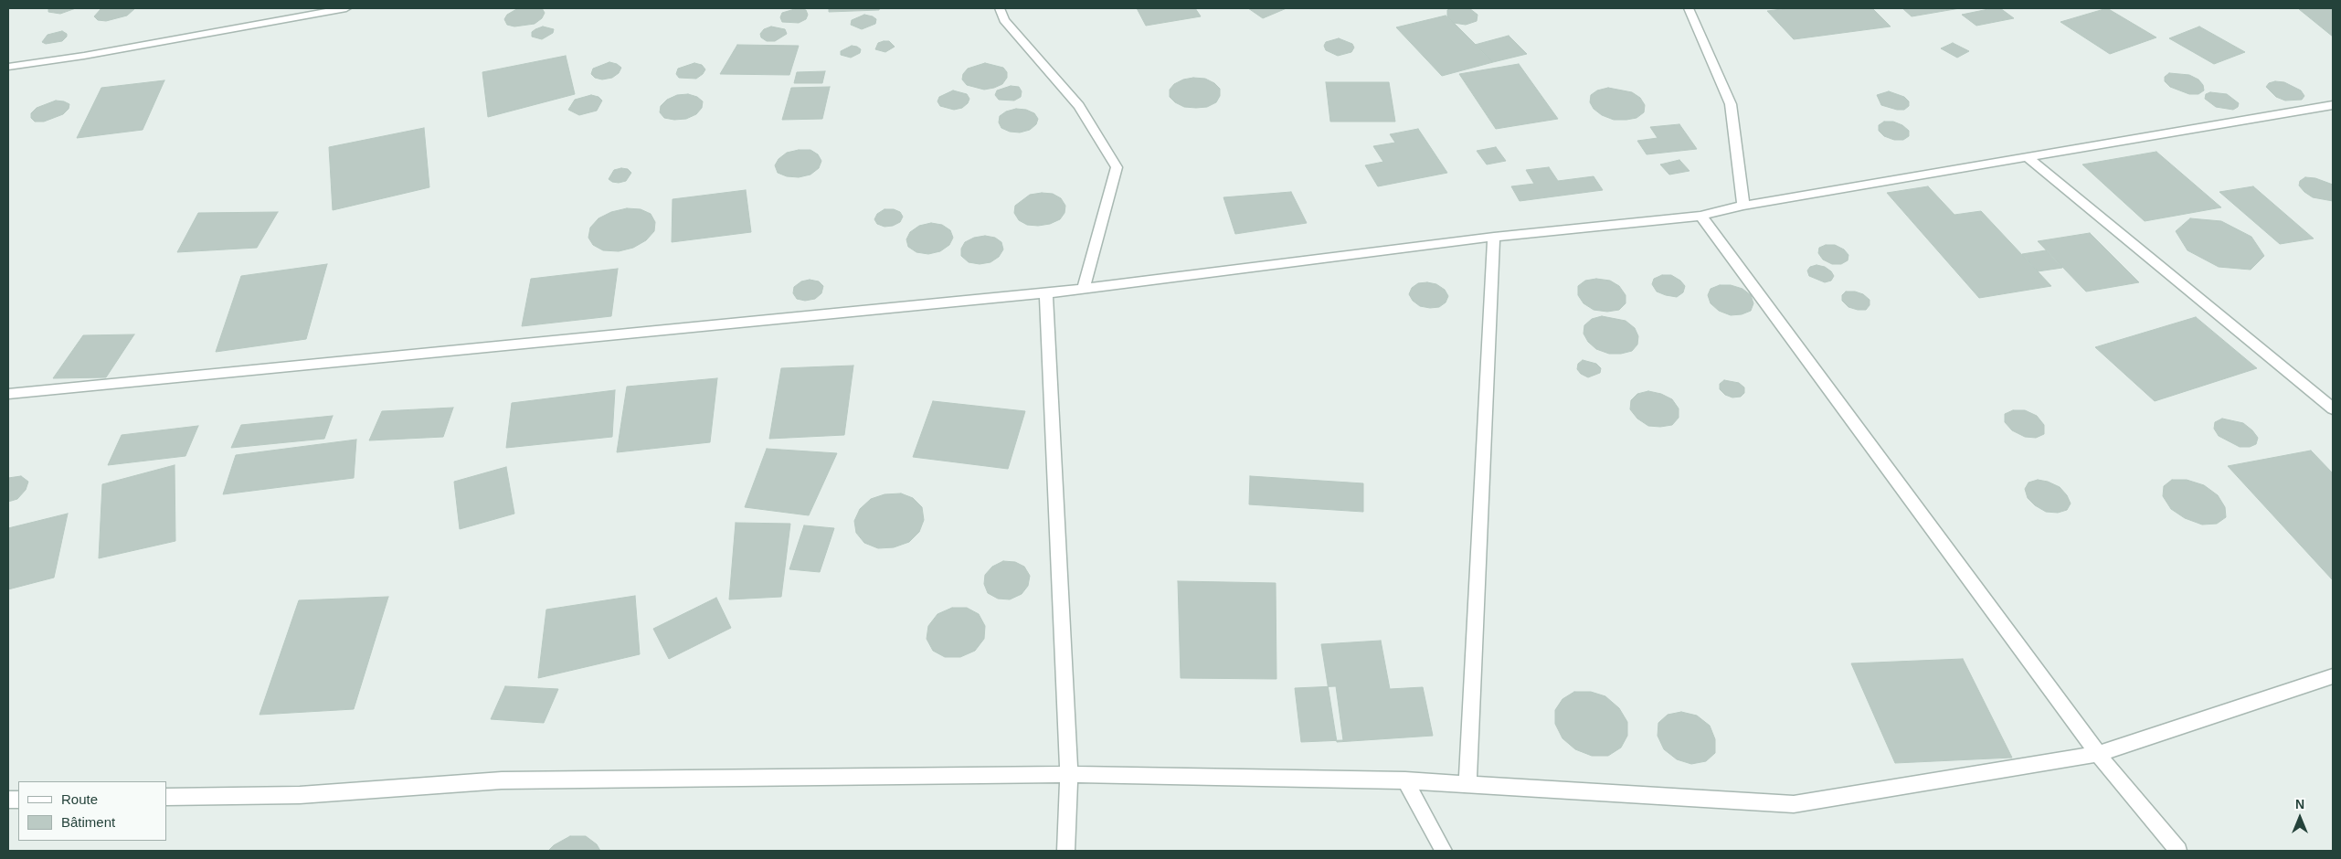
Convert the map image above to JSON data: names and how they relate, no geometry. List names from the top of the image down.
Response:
{
  "legend": ["Route", "Bâtiment"],
  "north": "top"
}
